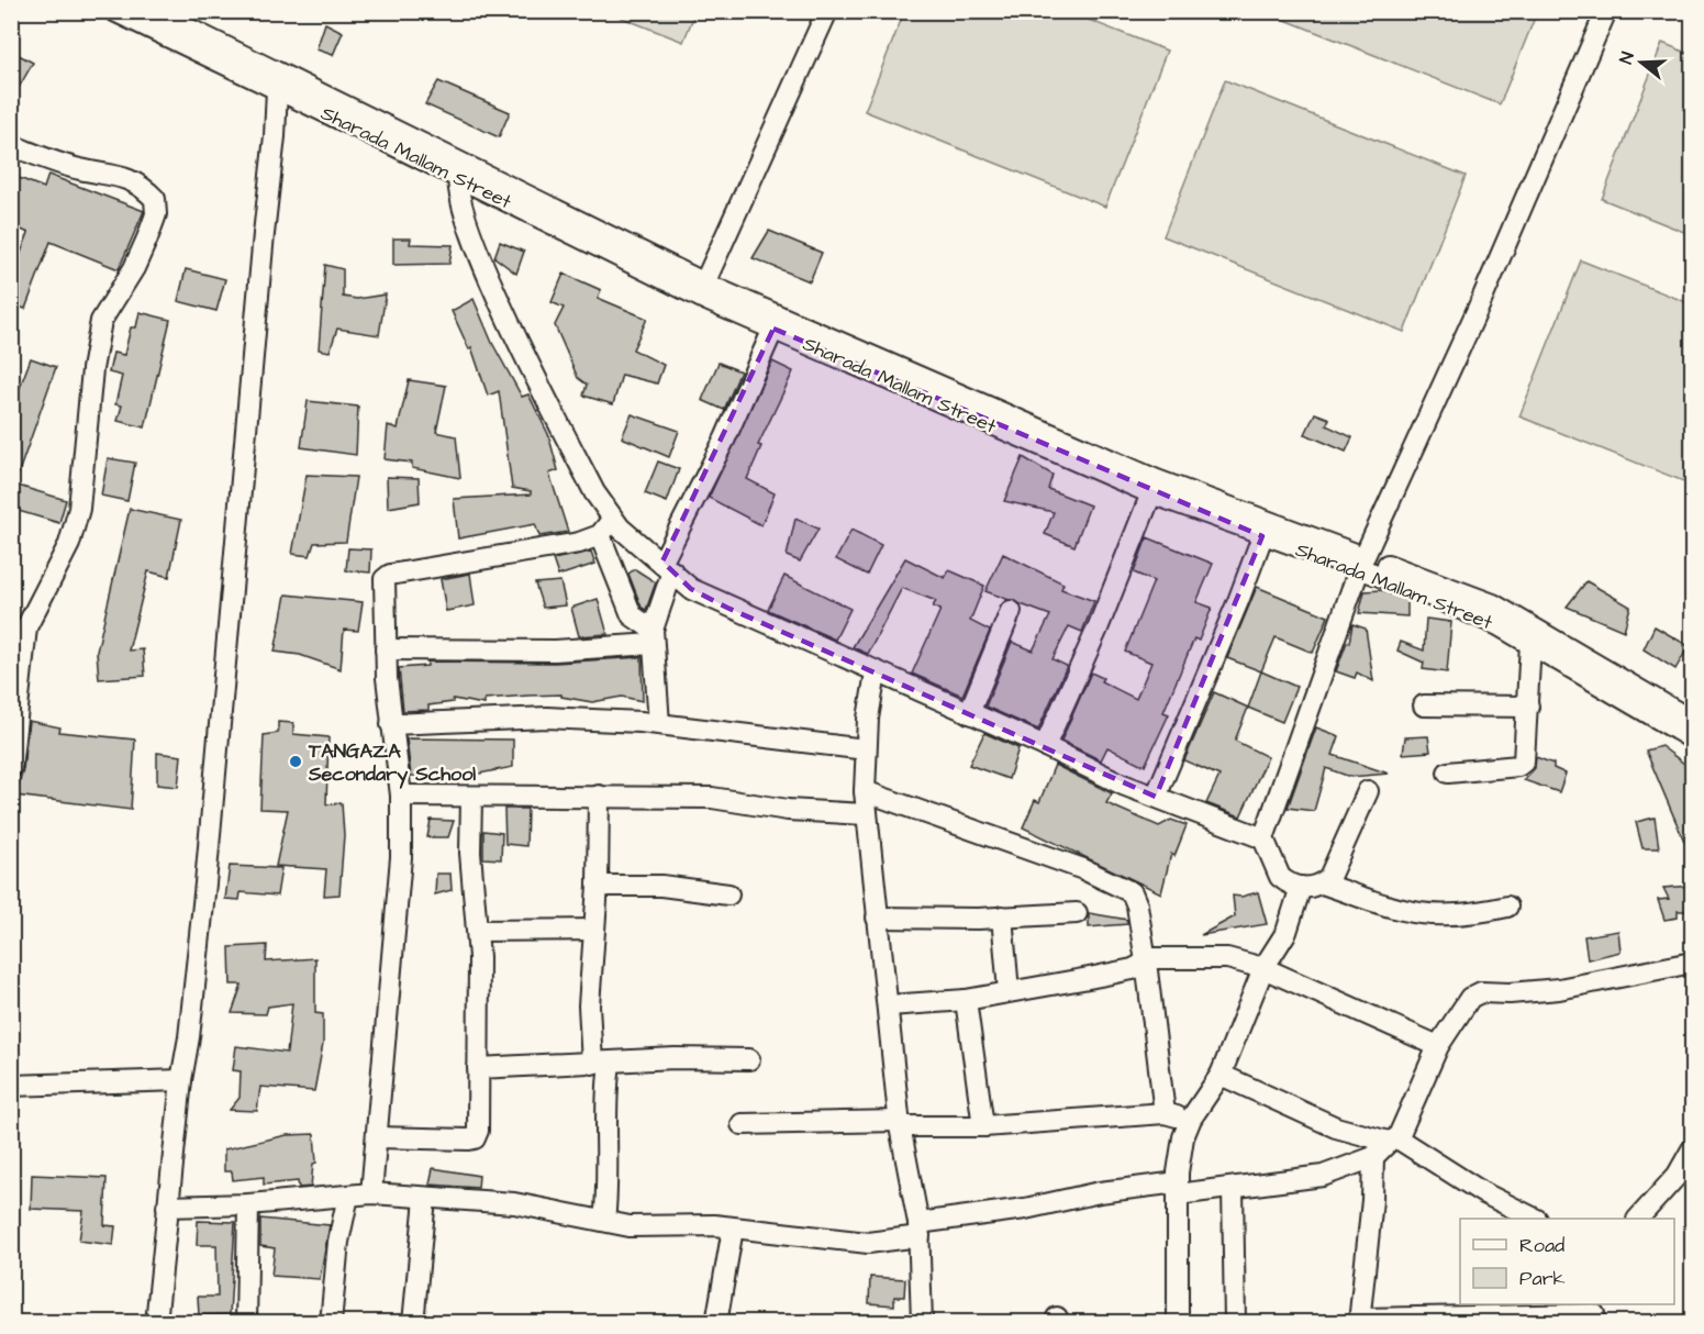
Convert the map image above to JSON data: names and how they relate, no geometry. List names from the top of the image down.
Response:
{
  "streets": {
    "street": ["Sharada Mallam Street"]
  },
  "places": ["TANGAZA Secondary School"],
  "legend": ["Road", "Park"],
  "north": "left"
}
